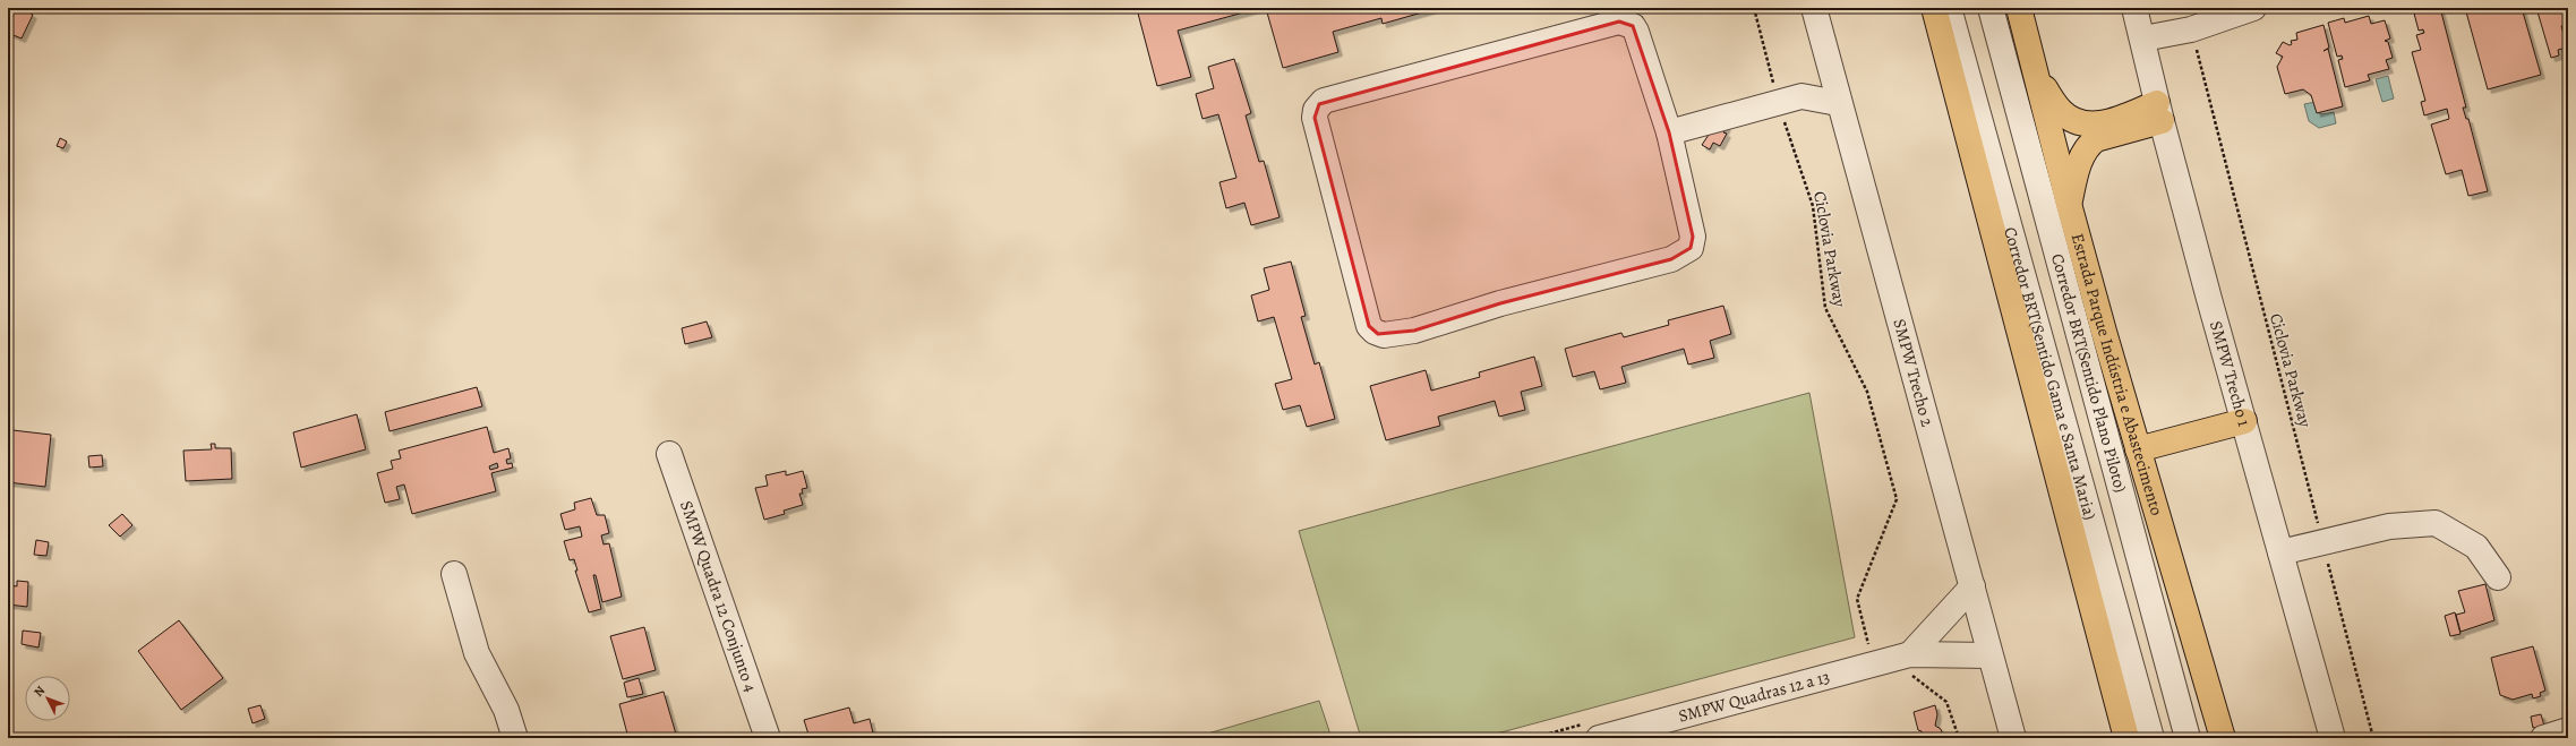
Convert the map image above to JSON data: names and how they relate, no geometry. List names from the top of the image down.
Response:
{
  "streets": {
    "highway": ["Estrada Parque Indústria e Abastecimento"],
    "street": [
      "SMPW Trecho 2",
      "Corredor BRT(Sentido Gama e Santa Maria)",
      "Corredor BRT(Sentido Plano Piloto)",
      "SMPW Trecho 1",
      "SMPW Quadra 12 Conjunto 4",
      "SMPW Quadras 12 a 13"
    ],
    "path": ["Ciclovia Parkway"]
  },
  "crossings": [
    ["Ciclovia Parkway", "SMPW Quadras 12 a 13"],
    ["SMPW Trecho 2", "SMPW Quadras 12 a 13"]
  ],
  "north": "top left"
}
